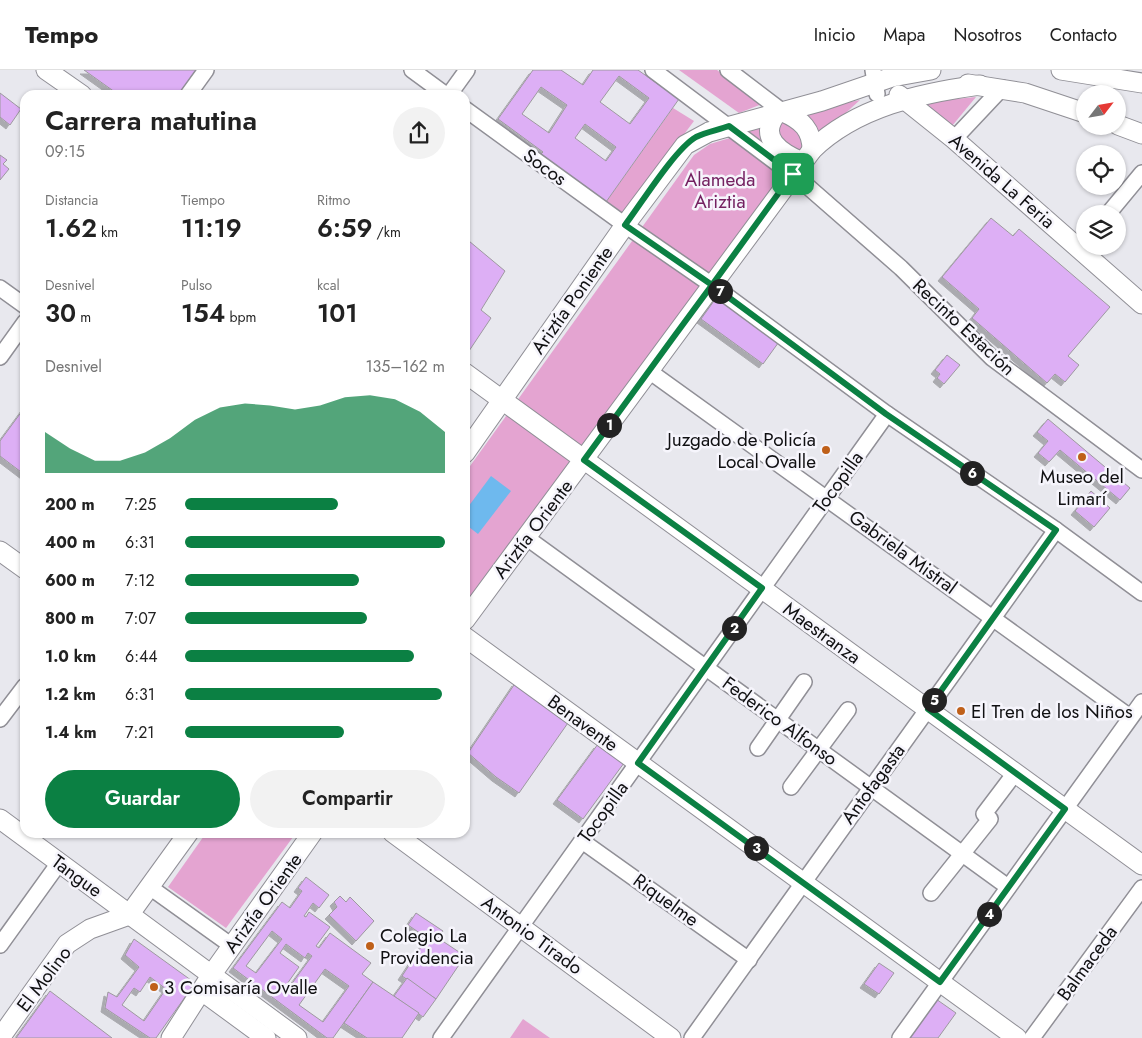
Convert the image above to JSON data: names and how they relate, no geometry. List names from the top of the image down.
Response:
{
  "streets": {
    "main road": [
      "Avenida La Feria",
      "Ariztía Poniente",
      "Ariztía Oriente",
      "Maestranza",
      "Benavente",
      "Tangue",
      "Antonio Tirado",
      "El Molino"
    ],
    "street": [
      "Socos",
      "Recinto Estación",
      "Tocopilla",
      "Gabriela Mistral",
      "Federico Alfonso",
      "Antofagasta",
      "Riquelme",
      "Balmaceda"
    ]
  },
  "crossings": [
    ["Socos", "Ariztía Poniente"],
    ["Socos", "Tocopilla"],
    ["Socos", "Ariztía Oriente"],
    ["Socos", "Antofagasta"],
    ["Avenida La Feria", "Ariztía Oriente"],
    ["Ariztía Poniente", "Recinto Estación"],
    ["Ariztía Poniente", "Maestranza"],
    ["Recinto Estación", "Ariztía Oriente"],
    ["Tocopilla", "Gabriela Mistral"],
    ["Tocopilla", "Maestranza"],
    ["Tocopilla", "Federico Alfonso"],
    ["Tocopilla", "Benavente"],
    ["Tocopilla", "Riquelme"],
    ["Tocopilla", "Antonio Tirado"],
    ["Ariztía Oriente", "Gabriela Mistral"],
    ["Ariztía Oriente", "Maestranza"],
    ["Ariztía Oriente", "Federico Alfonso"],
    ["Ariztía Oriente", "Tangue"],
    ["Gabriela Mistral", "Antofagasta"],
    ["Maestranza", "Antofagasta"],
    ["Federico Alfonso", "Antofagasta"],
    ["Benavente", "Antofagasta"],
    ["Antofagasta", "Riquelme"],
    ["Tangue", "El Molino"]
  ],
  "parks": ["Alameda Ariztia"],
  "places": [
    "Juzgado de Policía Local Ovalle",
    "Museo del Limarí",
    "El Tren de los Niños",
    "Colegio La Providencia",
    "3 Comisaría Ovalle"
  ],
  "north": "top right",
  "page": {
    "header": "Tempo",
    "nav": [
      "Inicio",
      "Mapa",
      "Nosotros",
      "Contacto"
    ],
    "heading": ["Carrera matutina", "09:15"],
    "stats": [
      ["Distancia", "1.62 km"],
      ["Tiempo", "11:19"],
      ["Ritmo", "6:59 /km"],
      ["Desnivel", "30 m"],
      ["Pulso", "154 bpm"],
      ["kcal", "101"]
    ],
    "pins": [
      "7",
      "1",
      "6",
      "2",
      "5",
      "3",
      "4"
    ],
    "chart": ["Desnivel", "135–162 m"],
    "list": [
      {
        "name": "200 m",
        "note": "7:25"
      },
      {
        "name": "400 m",
        "note": "6:31"
      },
      {
        "name": "600 m",
        "note": "7:12"
      },
      {
        "name": "800 m",
        "note": "7:07"
      },
      {
        "name": "1.0 km",
        "note": "6:44"
      },
      {
        "name": "1.2 km",
        "note": "6:31"
      },
      {
        "name": "1.4 km",
        "note": "7:21"
      }
    ],
    "buttons": ["Guardar", "Compartir"]
  }
}
